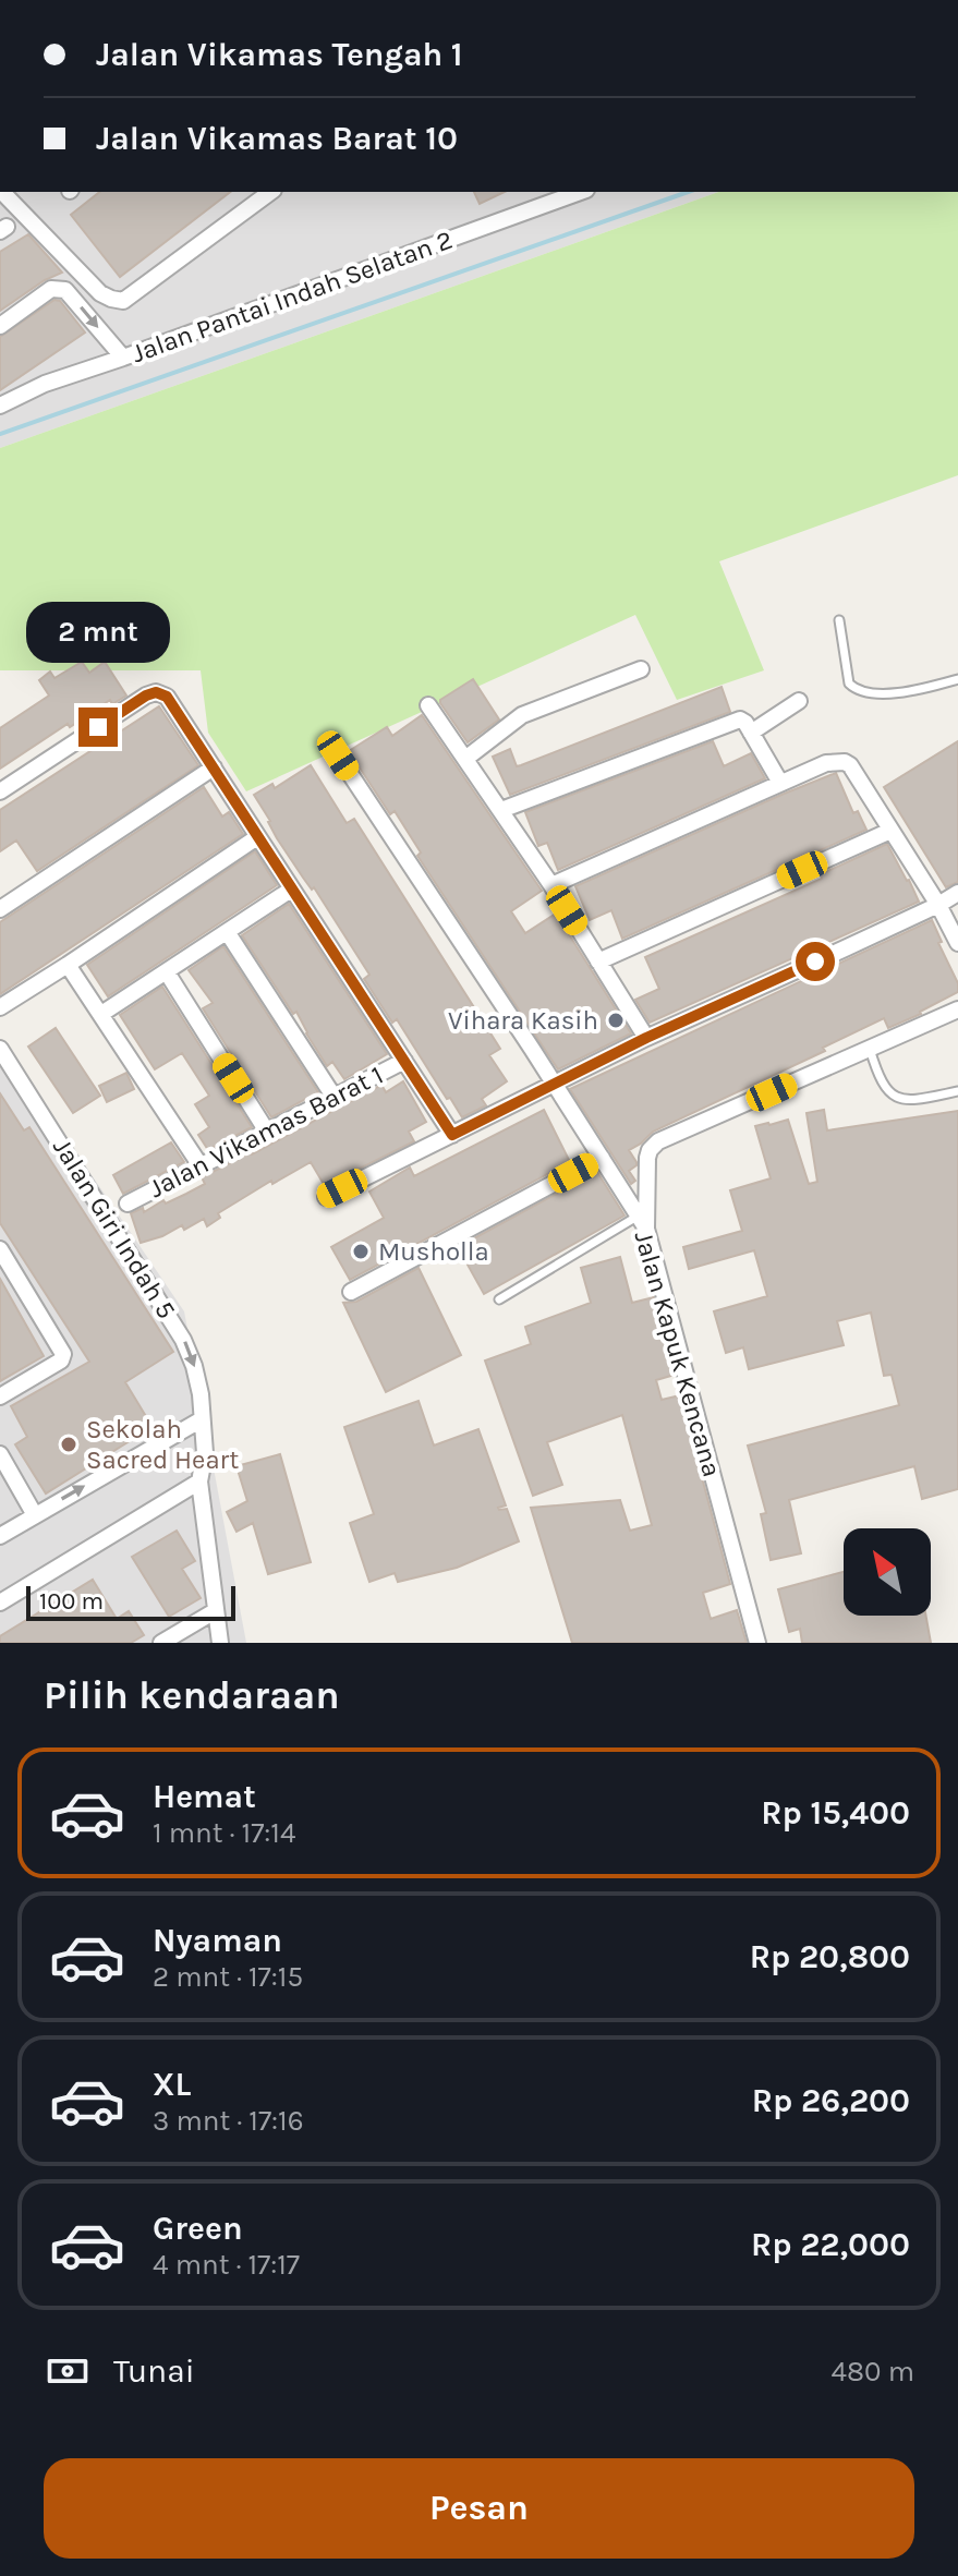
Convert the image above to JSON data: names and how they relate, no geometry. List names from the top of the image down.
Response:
{
  "streets": {
    "street": [
      "Jalan Pantai Indah Selatan 2",
      "Jalan Vikamas Barat 1",
      "Jalan Giri Indah 5",
      "Jalan Kapuk Kencana"
    ]
  },
  "places": ["Vihara Kasih", "Musholla", "Sekolah Sacred Heart"],
  "scale_bar": "100 m",
  "north": "top left",
  "page": {
    "banner": ["Jalan Vikamas Tengah 1", "Jalan Vikamas Barat 10"],
    "bubble": "2 mnt",
    "scale": "100 m",
    "heading": "Pilih kendaraan",
    "list": [
      {
        "name": "Hemat",
        "note": "1 mnt · 17:14",
        "value": "Rp 15,400"
      },
      {
        "name": "Nyaman",
        "note": "2 mnt · 17:15",
        "value": "Rp 20,800"
      },
      {
        "name": "XL",
        "note": "3 mnt · 17:16",
        "value": "Rp 26,200"
      },
      {
        "name": "Green",
        "note": "4 mnt · 17:17",
        "value": "Rp 22,000"
      }
    ],
    "pay": ["Tunai", "480 m"],
    "buttons": "Pesan"
  }
}
